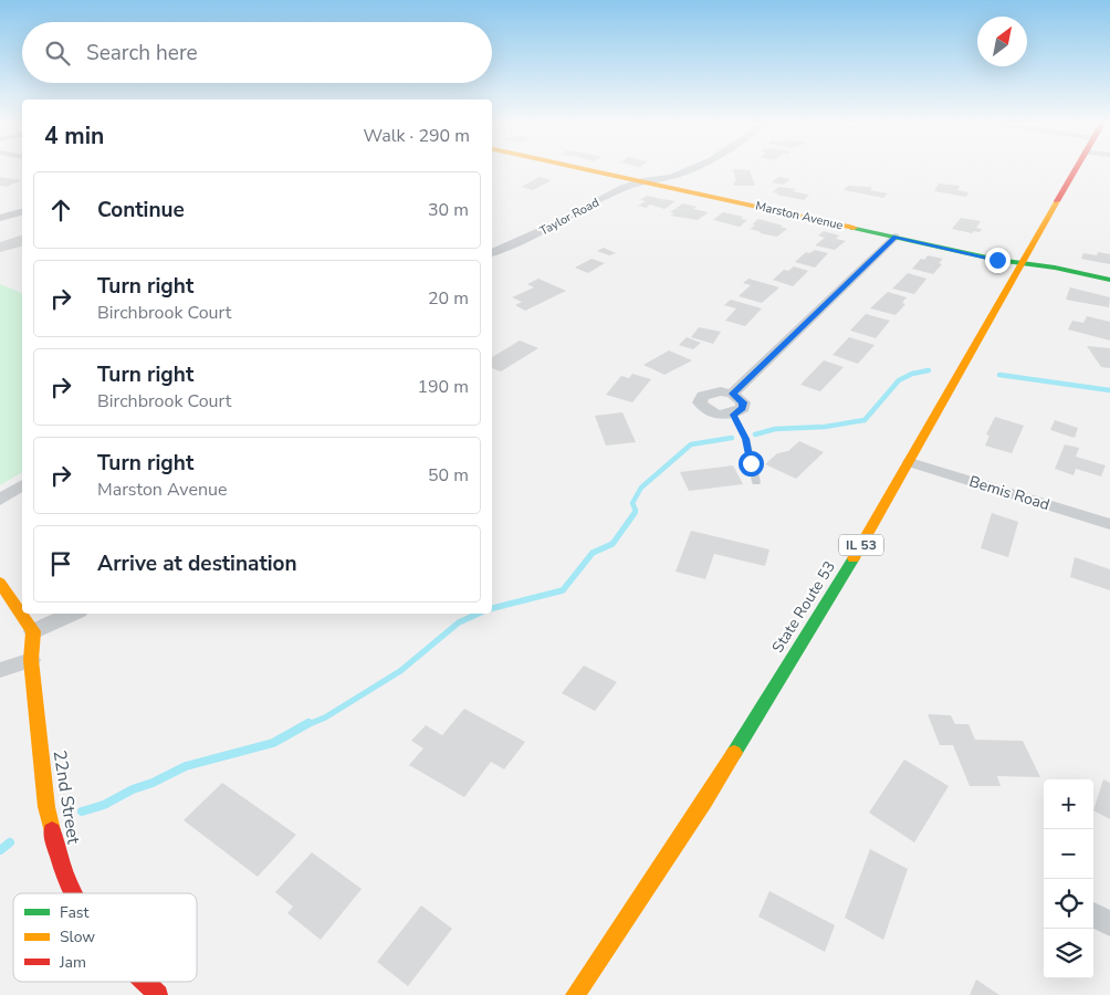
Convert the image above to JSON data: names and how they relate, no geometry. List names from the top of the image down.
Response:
{
  "streets": {
    "main road": [
      "Marston Avenue",
      "IL 53",
      "State Route 53",
      "22nd Street"
    ],
    "street": ["Taylor Road", "Bemis Road"]
  },
  "crossings": [
    ["Marston Avenue", "Taylor Road"],
    ["Marston Avenue", "State Route 53"],
    ["Bemis Road", "State Route 53"]
  ],
  "legend": ["Fast", "Slow", "Jam"],
  "north": "top right",
  "page": {
    "search": "Search here",
    "heading": ["4 min", "Walk · 290 m"],
    "list": [
      ["Continue", "30 m"],
      ["Turn right", "Birchbrook Court", "20 m"],
      ["Turn right", "Birchbrook Court", "190 m"],
      ["Turn right", "Marston Avenue", "50 m"],
      "Arrive at destination"
    ],
    "map_buttons": ["+", "−"]
  }
}
